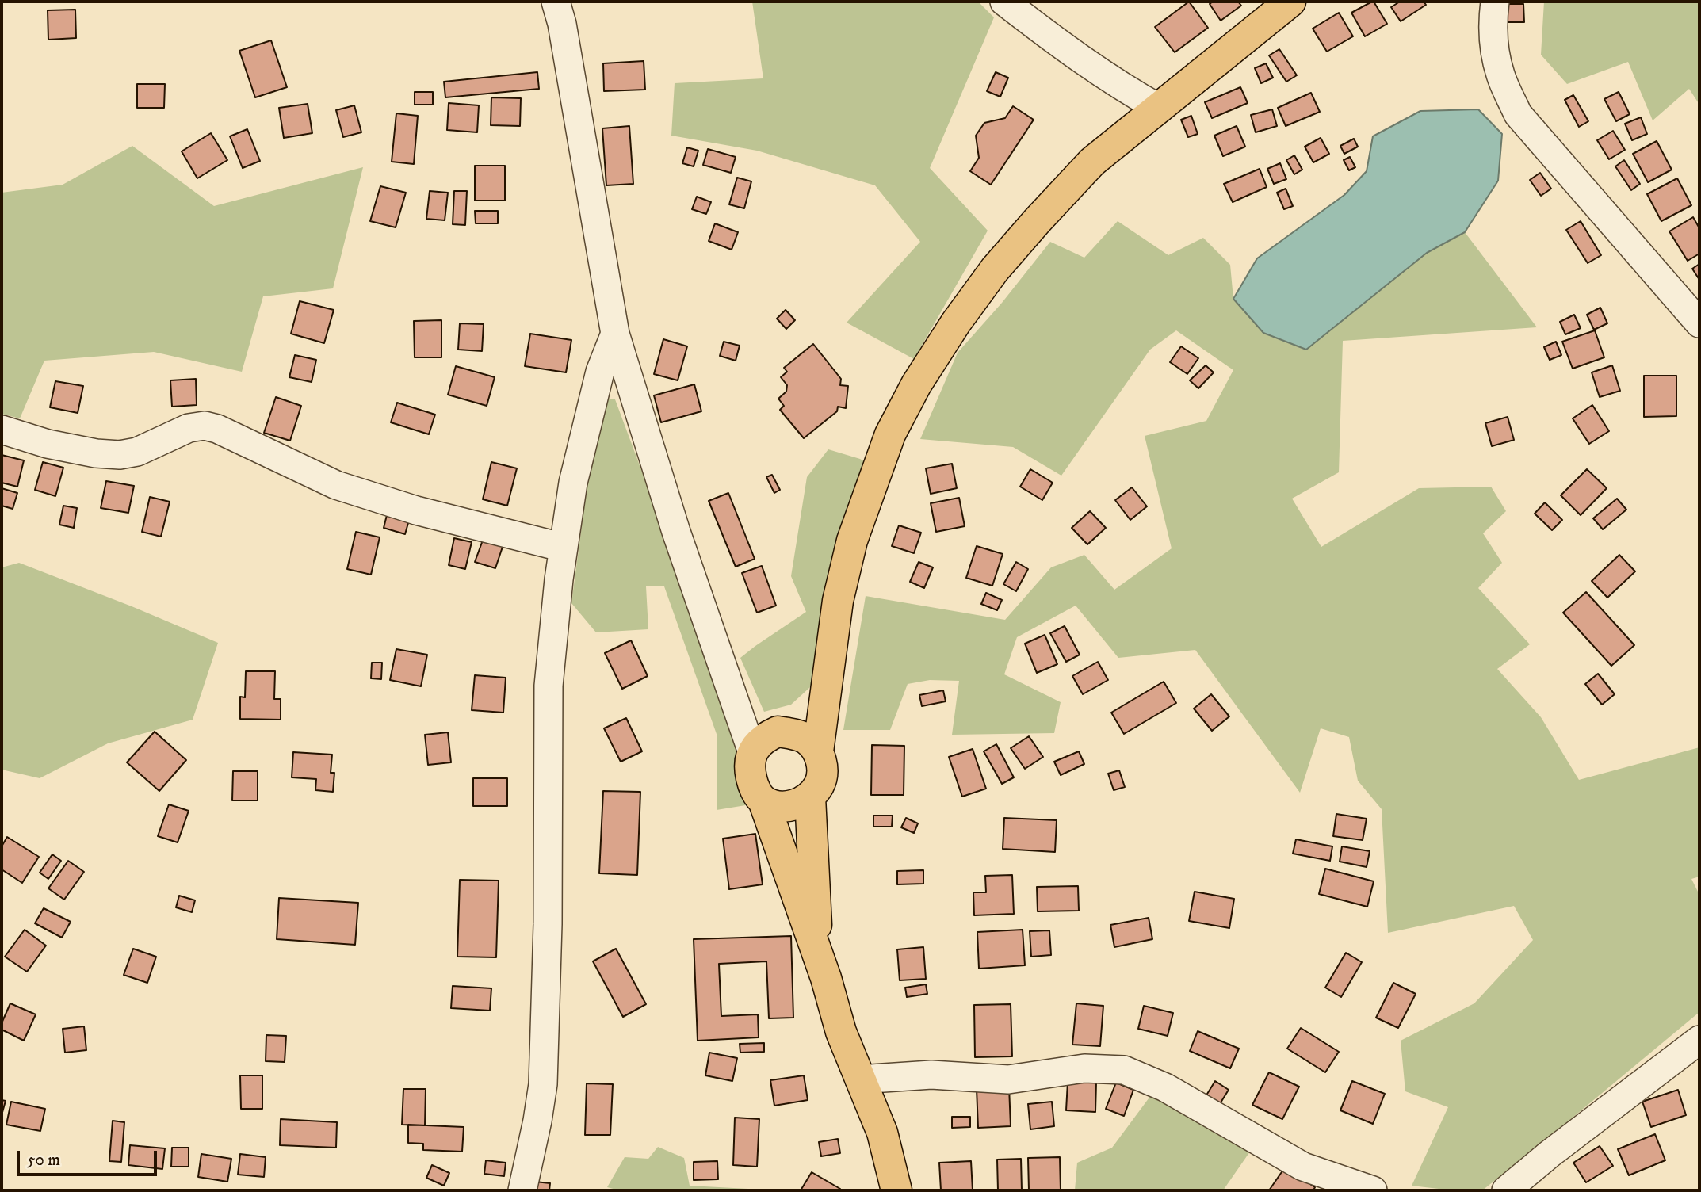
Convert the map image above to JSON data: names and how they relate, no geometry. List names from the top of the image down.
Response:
{
  "scale_bar": "50 m"
}
